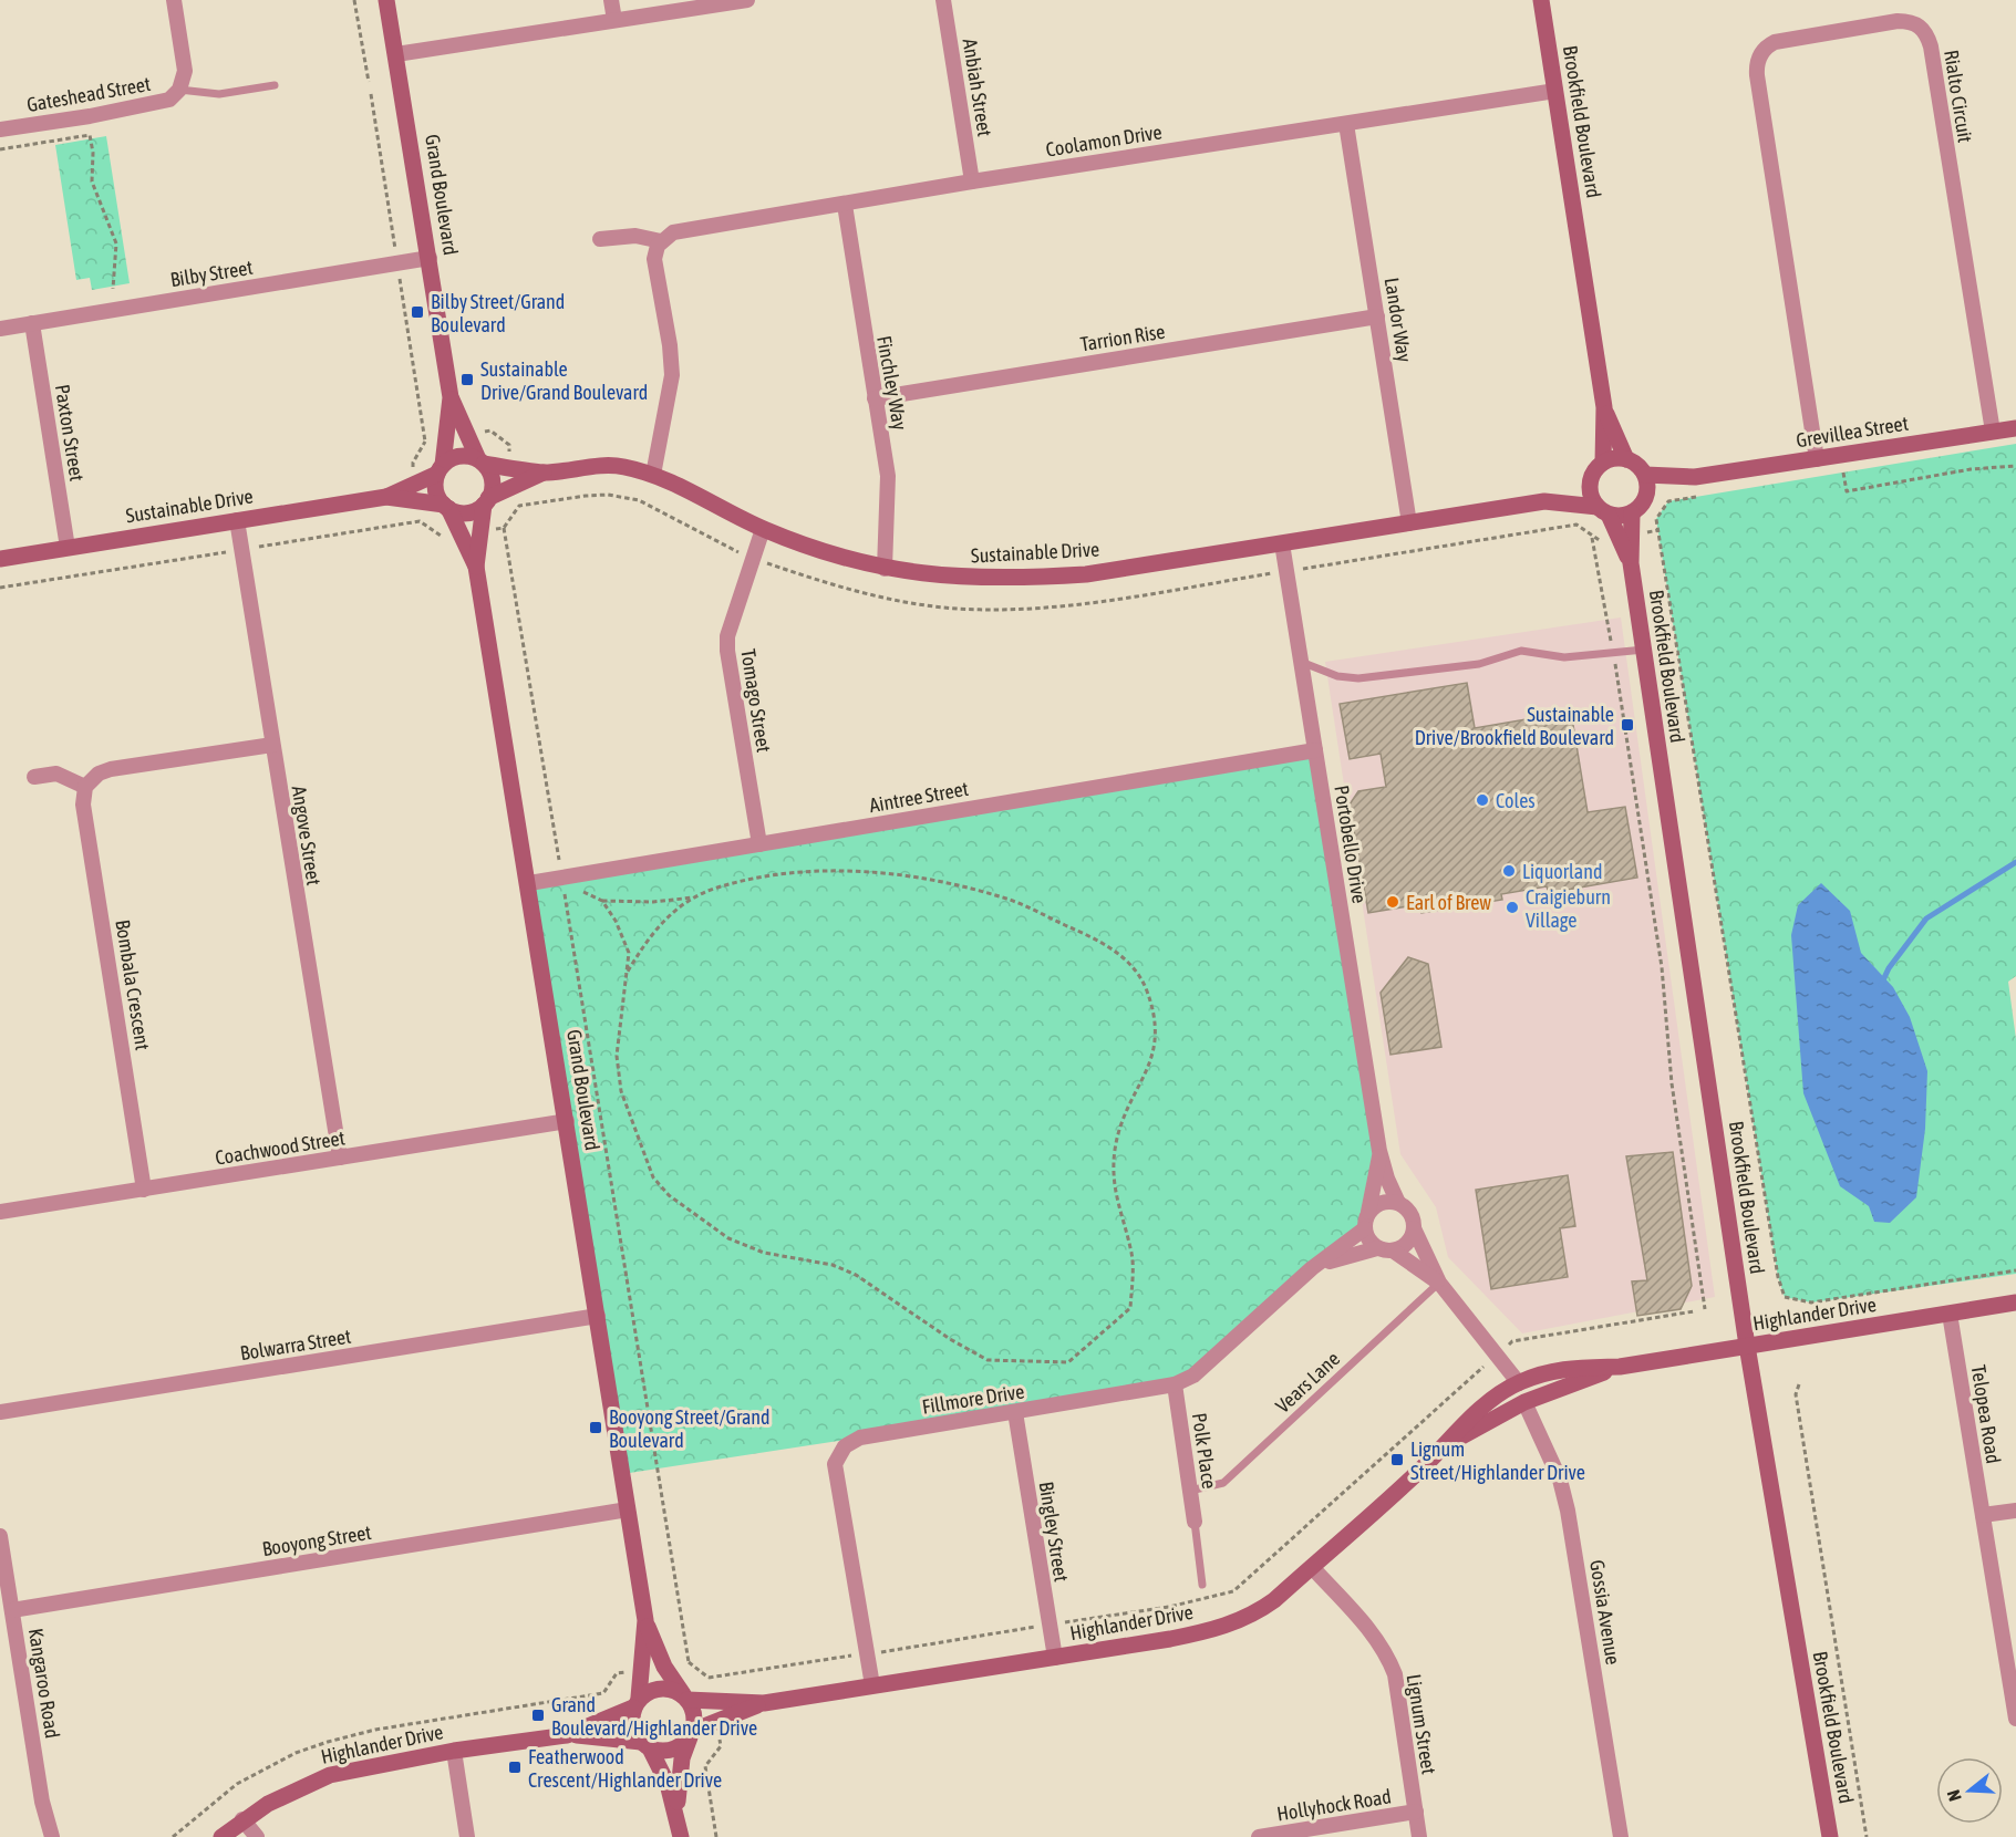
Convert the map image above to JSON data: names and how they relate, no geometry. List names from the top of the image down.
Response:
{
  "streets": {
    "street": [
      "Anbiah Street",
      "Gateshead Street",
      "Rialto Circuit",
      "Brookfield Boulevard",
      "Coolamon Drive",
      "Grand Boulevard",
      "Bilby Street",
      "Landor Way",
      "Tarrion Rise",
      "Finchley Way",
      "Grevillea Street",
      "Paxton Street",
      "Sustainable Drive",
      "Tomago Street",
      "Aintree Street",
      "Angove Street",
      "Portobello Drive",
      "Bombala Crescent",
      "Coachwood Street",
      "Highlander Drive",
      "Bolwarra Street",
      "Fillmore Drive",
      "Telopea Road",
      "Polk Place",
      "Bingley Street",
      "Booyong Street",
      "Gossia Avenue",
      "Kangaroo Road",
      "Lignum Street",
      "Hollyhock Road"
    ],
    "lane": ["Vears Lane"]
  },
  "crossings": [
    ["Anbiah Street", "Coolamon Drive"],
    ["Rialto Circuit", "Grevillea Street"],
    ["Brookfield Boulevard", "Coolamon Drive"],
    ["Brookfield Boulevard", "Grevillea Street"],
    ["Brookfield Boulevard", "Sustainable Drive"],
    ["Brookfield Boulevard", "Highlander Drive"],
    ["Coolamon Drive", "Landor Way"],
    ["Coolamon Drive", "Finchley Way"],
    ["Grand Boulevard", "Bilby Street"],
    ["Grand Boulevard", "Sustainable Drive"],
    ["Grand Boulevard", "Aintree Street"],
    ["Grand Boulevard", "Coachwood Street"],
    ["Grand Boulevard", "Highlander Drive"],
    ["Grand Boulevard", "Bolwarra Street"],
    ["Grand Boulevard", "Booyong Street"],
    ["Bilby Street", "Paxton Street"],
    ["Landor Way", "Tarrion Rise"],
    ["Landor Way", "Sustainable Drive"],
    ["Tarrion Rise", "Finchley Way"],
    ["Finchley Way", "Sustainable Drive"],
    ["Grevillea Street", "Sustainable Drive"],
    ["Paxton Street", "Sustainable Drive"],
    ["Sustainable Drive", "Tomago Street"],
    ["Sustainable Drive", "Angove Street"],
    ["Sustainable Drive", "Portobello Drive"],
    ["Tomago Street", "Aintree Street"],
    ["Aintree Street", "Portobello Drive"],
    ["Angove Street", "Coachwood Street"],
    ["Portobello Drive", "Fillmore Drive"],
    ["Bombala Crescent", "Coachwood Street"],
    ["Highlander Drive", "Fillmore Drive"],
    ["Highlander Drive", "Telopea Road"],
    ["Highlander Drive", "Bingley Street"],
    ["Highlander Drive", "Gossia Avenue"],
    ["Highlander Drive", "Lignum Street"],
    ["Vears Lane", "Polk Place"],
    ["Fillmore Drive", "Polk Place"],
    ["Fillmore Drive", "Bingley Street"],
    ["Booyong Street", "Kangaroo Road"],
    ["Lignum Street", "Hollyhock Road"]
  ],
  "places": {
    "transit": [
      "Bilby Street/Grand Boulevard",
      "Sustainable Drive/Grand Boulevard",
      "Sustainable Drive/Brookfield Boulevard",
      "Booyong Street/Grand Boulevard",
      "Lignum Street/Highlander Drive",
      "Grand Boulevard/Highlander Drive",
      "Featherwood Crescent/Highlander Drive"
    ],
    "other": [
      "Coles",
      "Liquorland",
      "Earl of Brew",
      "Craigieburn Village"
    ]
  },
  "north": "left"
}
